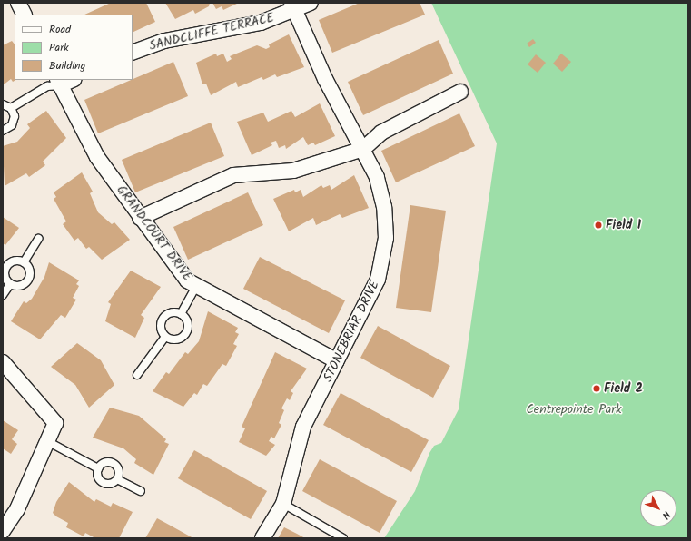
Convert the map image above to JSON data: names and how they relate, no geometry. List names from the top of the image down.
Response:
{
  "streets": {
    "street": ["SANDCLIFFE TERRACE", "GRANDCOURT DRIVE", "STONEBRIAR DRIVE"]
  },
  "crossings": [
    ["SANDCLIFFE TERRACE", "STONEBRIAR DRIVE"],
    ["GRANDCOURT DRIVE", "STONEBRIAR DRIVE"]
  ],
  "parks": ["Centrepointe Park"],
  "places": ["Field 1", "Field 2"],
  "legend": ["Road", "Park", "Building"],
  "north": "bottom right"
}
